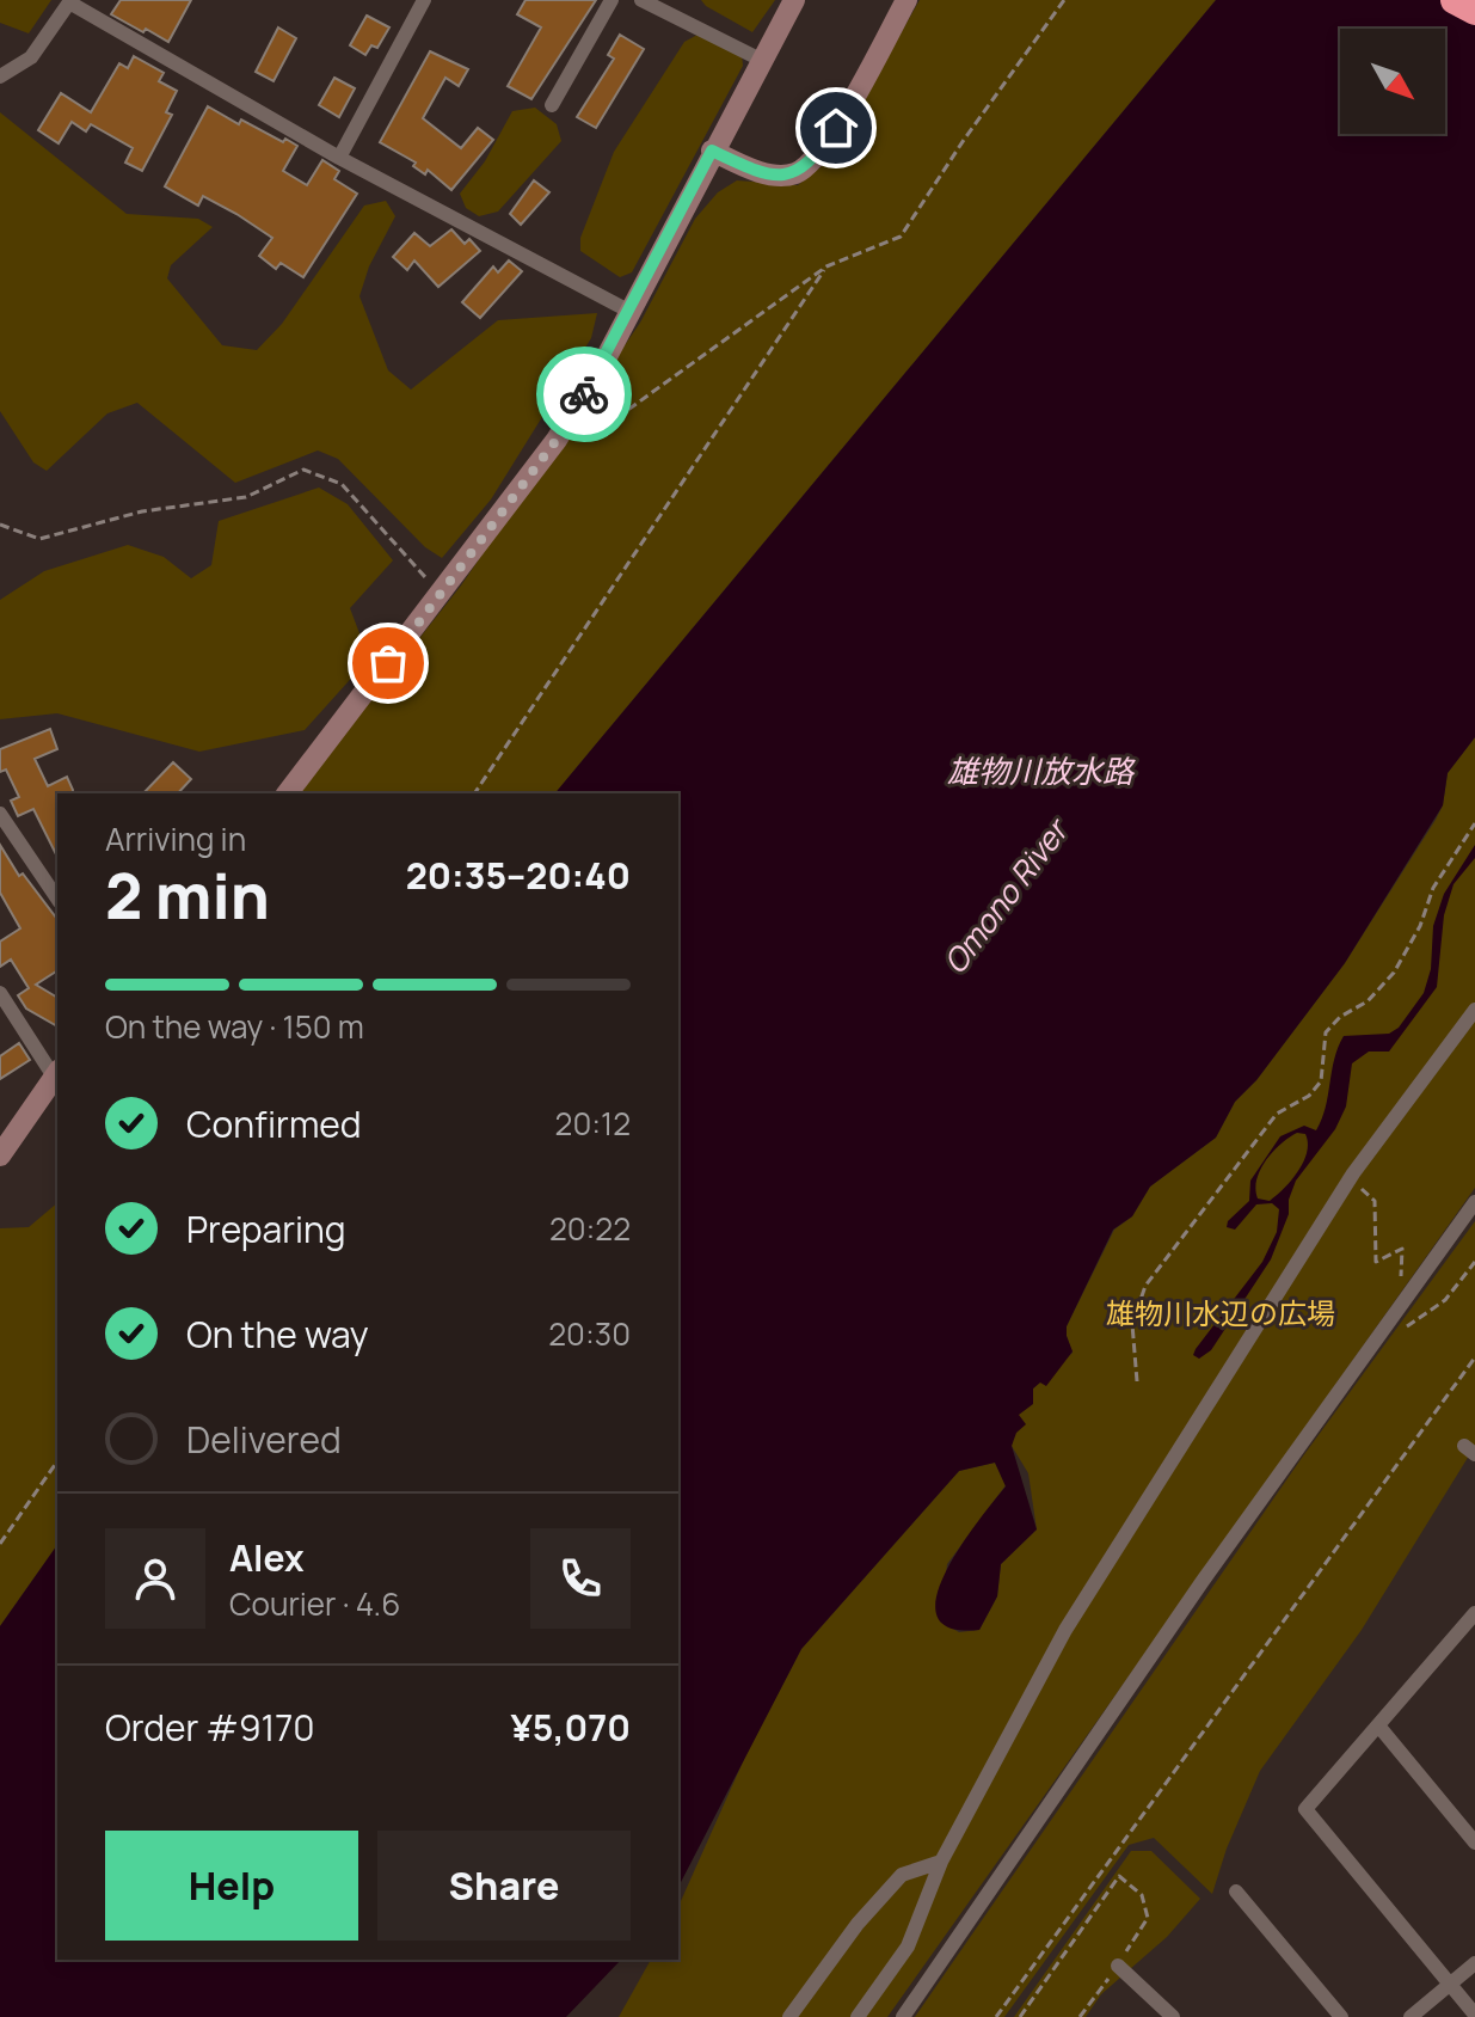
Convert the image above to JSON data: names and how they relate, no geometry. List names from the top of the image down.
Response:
{
  "water": ["雄物川放水路", "Omono River"],
  "parks": ["雄物川水辺の広場"],
  "north": "bottom right",
  "page": {
    "heading": ["2 min", "Arriving in", "20:35–20:40"],
    "panel": [
      "Alex",
      "Courier · 4.6",
      "Order #9170",
      "¥5,070"
    ],
    "bar": "On the way · 150 m",
    "list": [
      ["Confirmed", "20:12"],
      ["Preparing", "20:22"],
      ["On the way", "20:30"],
      "Delivered"
    ],
    "buttons": ["Help", "Share"]
  }
}
